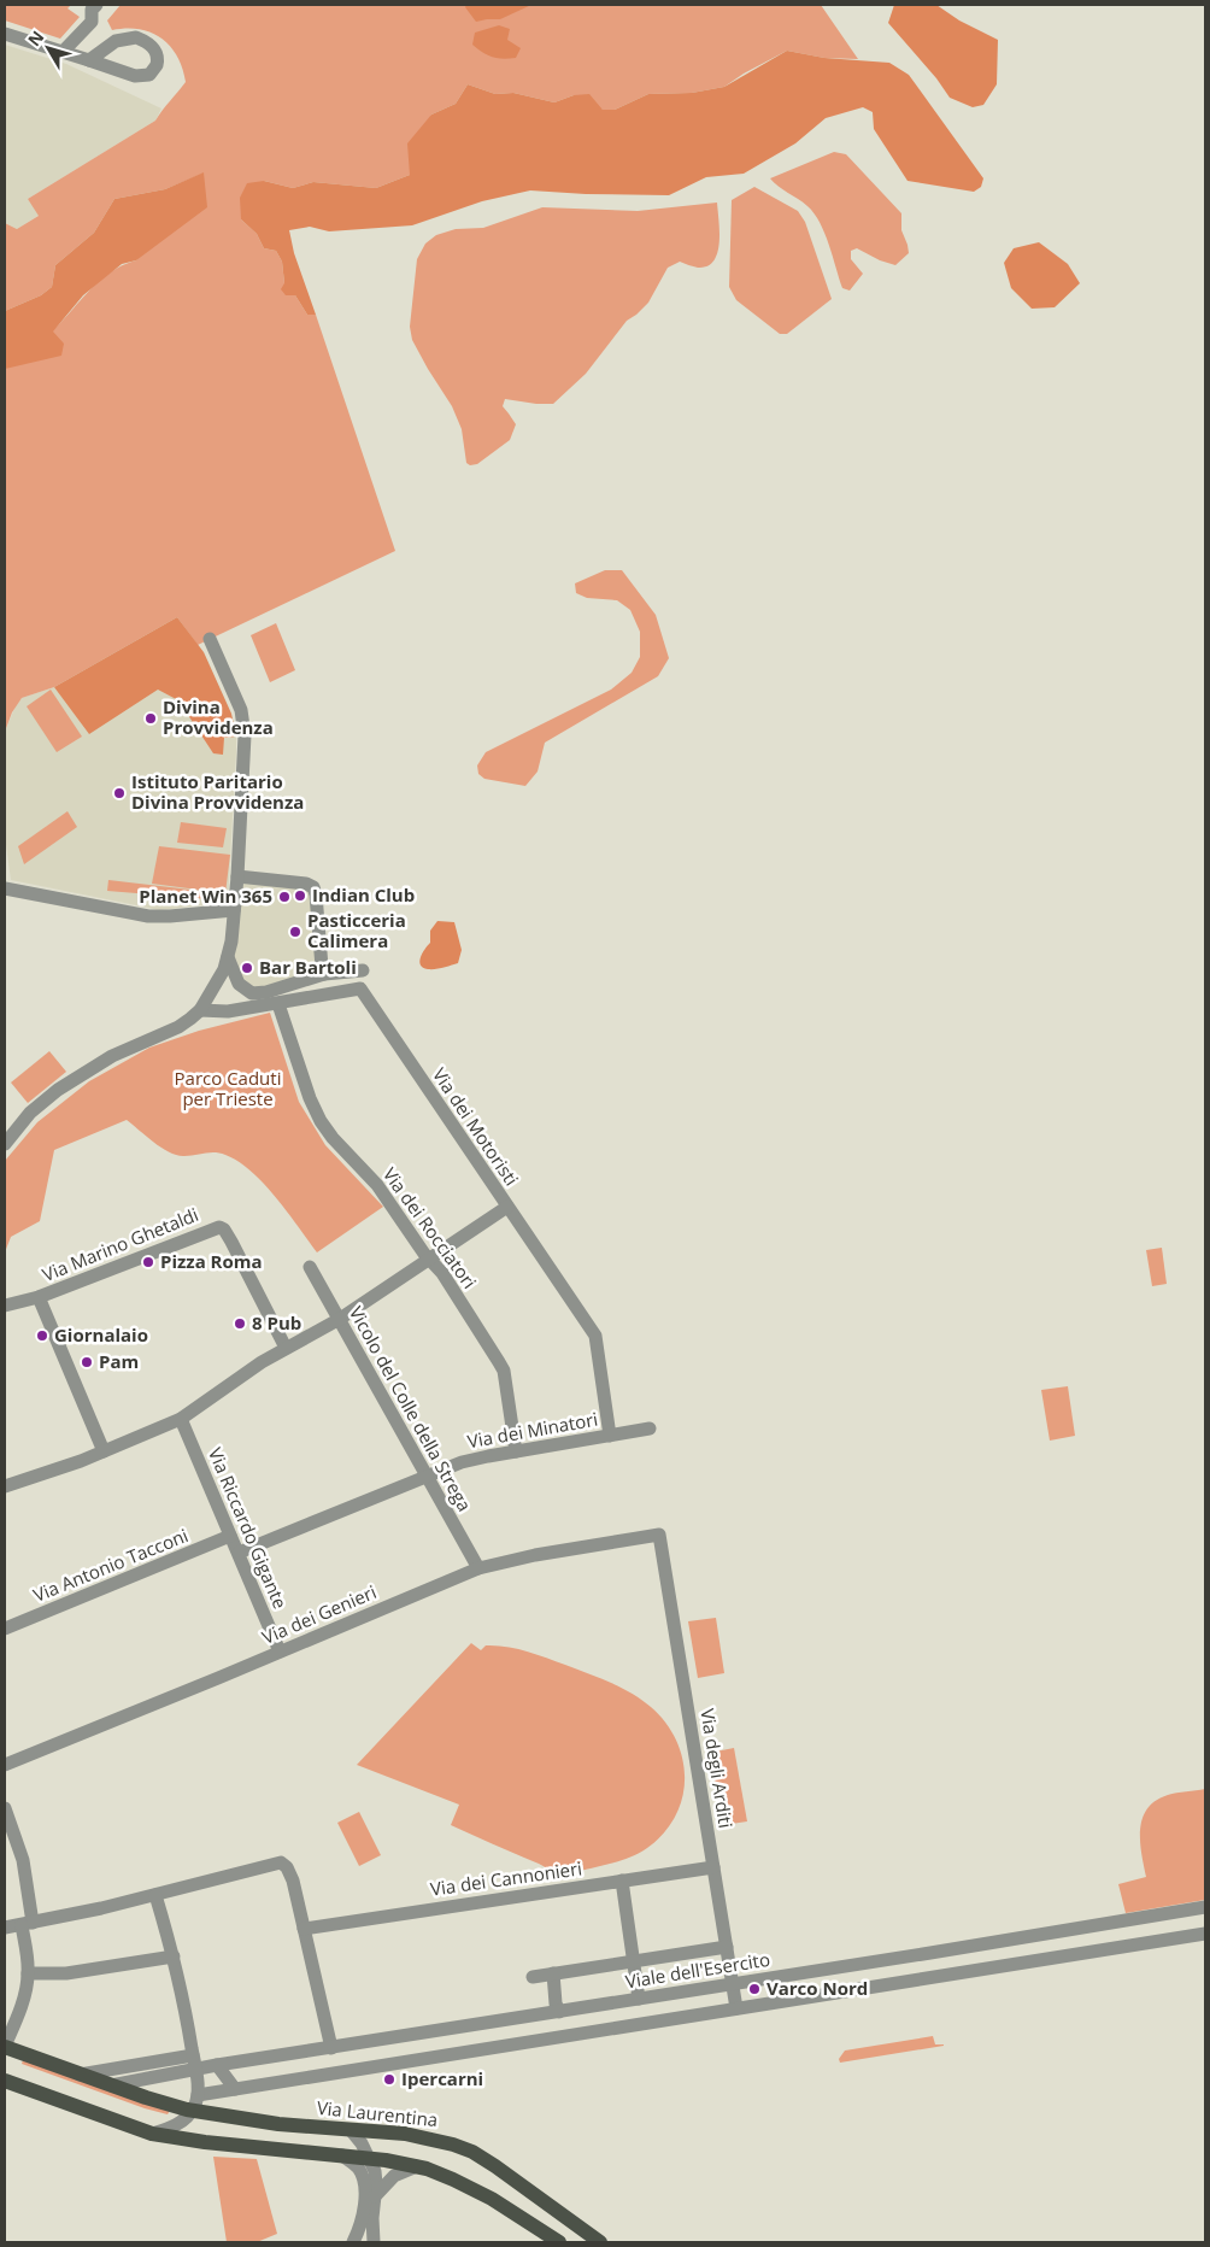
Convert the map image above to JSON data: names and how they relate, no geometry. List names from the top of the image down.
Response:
{
  "streets": {
    "main road": ["Via Laurentina"],
    "street": [
      "Via dei Motoristi",
      "Via dei Rocciatori",
      "Via Marino Ghetaldi",
      "Vicolo del Colle della Strega",
      "Via dei Minatori",
      "Via Riccardo Gigante",
      "Via Antonio Tacconi",
      "Via dei Genieri",
      "Via degli Arditi",
      "Via dei Cannonieri",
      "Viale dell'Esercito"
    ]
  },
  "crossings": [
    ["Via dei Motoristi", "Via dei Rocciatori"],
    ["Via dei Motoristi", "Via dei Minatori"],
    ["Via dei Rocciatori", "Via dei Minatori"],
    ["Vicolo del Colle della Strega", "Via dei Minatori"],
    ["Vicolo del Colle della Strega", "Via dei Genieri"],
    ["Via dei Minatori", "Via Riccardo Gigante"],
    ["Via Riccardo Gigante", "Via Antonio Tacconi"],
    ["Via Riccardo Gigante", "Via dei Genieri"],
    ["Via dei Genieri", "Via degli Arditi"],
    ["Via degli Arditi", "Via dei Cannonieri"],
    ["Via degli Arditi", "Viale dell'Esercito"],
    ["Viale dell'Esercito", "Via Laurentina"]
  ],
  "parks": ["Parco Caduti per Trieste"],
  "places": [
    "Divina Provvidenza",
    "Istituto Paritario Divina Provvidenza",
    "Indian Club",
    "Planet Win 365",
    "Pasticceria Calimera",
    "Bar Bartoli",
    "Pizza Roma",
    "8 Pub",
    "Giornalaio",
    "Pam",
    "Varco Nord",
    "Ipercarni"
  ],
  "north": "top left"
}
